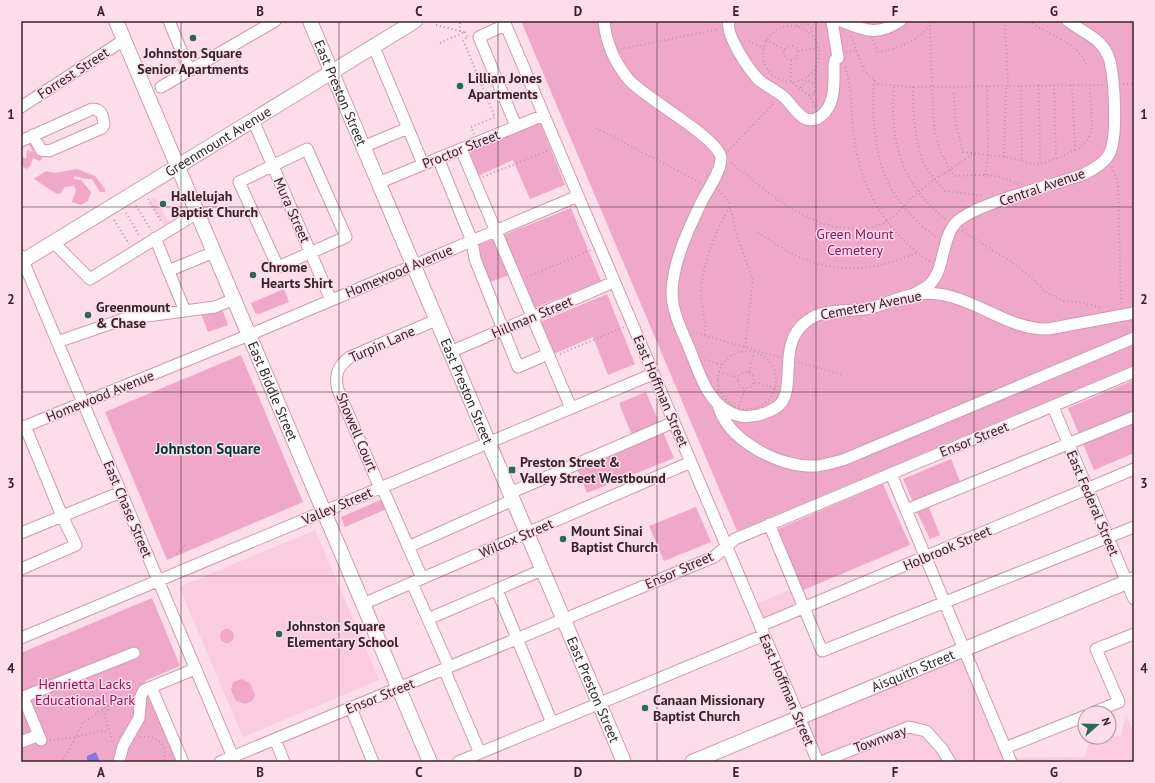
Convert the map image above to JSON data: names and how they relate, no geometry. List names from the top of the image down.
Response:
{
  "streets": {
    "main road": [
      "East Preston Street",
      "Greenmount Avenue",
      "East Biddle Street",
      "Aisquith Street"
    ],
    "street": [
      "Forrest Street",
      "Proctor Street",
      "Central Avenue",
      "Mura Street",
      "Homewood Avenue",
      "Cemetery Avenue",
      "Hillman Street",
      "Turpin Lane",
      "East Hoffman Street",
      "Showell Court",
      "Ensor Street",
      "East Federal Street",
      "Valley Street",
      "East Chase Street",
      "Wilcox Street",
      "Holbrook Street",
      "Townway"
    ]
  },
  "crossings": [
    ["Forrest Street", "East Biddle Street"],
    ["East Preston Street", "Greenmount Avenue"],
    ["East Preston Street", "Proctor Street"],
    ["East Preston Street", "Homewood Avenue"],
    ["East Preston Street", "Hillman Street"],
    ["East Preston Street", "Turpin Lane"],
    ["East Preston Street", "Ensor Street"],
    ["East Preston Street", "Valley Street"],
    ["East Preston Street", "Wilcox Street"],
    ["East Preston Street", "Holbrook Street"],
    ["Greenmount Avenue", "Mura Street"],
    ["Greenmount Avenue", "East Biddle Street"],
    ["Greenmount Avenue", "East Chase Street"],
    ["Proctor Street", "East Hoffman Street"],
    ["Mura Street", "Homewood Avenue"],
    ["Homewood Avenue", "East Biddle Street"],
    ["Homewood Avenue", "East Hoffman Street"],
    ["Homewood Avenue", "East Chase Street"],
    ["Hillman Street", "East Hoffman Street"],
    ["Turpin Lane", "Showell Court"],
    ["East Biddle Street", "Ensor Street"],
    ["East Biddle Street", "Valley Street"],
    ["East Biddle Street", "Wilcox Street"],
    ["East Hoffman Street", "Ensor Street"],
    ["East Hoffman Street", "Valley Street"],
    ["East Hoffman Street", "Wilcox Street"],
    ["East Hoffman Street", "Holbrook Street"],
    ["East Hoffman Street", "Aisquith Street"],
    ["East Hoffman Street", "Townway"],
    ["Showell Court", "Ensor Street"],
    ["Showell Court", "Valley Street"],
    ["Showell Court", "Wilcox Street"],
    ["Showell Court", "Holbrook Street"],
    ["Ensor Street", "East Federal Street"],
    ["Ensor Street", "East Chase Street"],
    ["East Federal Street", "Holbrook Street"],
    ["East Federal Street", "Aisquith Street"],
    ["Valley Street", "East Chase Street"]
  ],
  "districts": ["Johnston Square"],
  "parks": ["Green Mount Cemetery", "Henrietta Lacks Educational Park"],
  "places": {
    "other": [
      "Johnston Square Senior Apartments",
      "Lillian Jones Apartments",
      "Hallelujah Baptist Church",
      "Chrome Hearts Shirt",
      "Greenmount & Chase",
      "Mount Sinai Baptist Church",
      "Johnston Square Elementary School",
      "Canaan Missionary Baptist Church"
    ],
    "transit": ["Preston Street & Valley Street Westbound"]
  },
  "north": "right",
  "grid": {
    "columns": [
      "A",
      "B",
      "C",
      "D",
      "E",
      "F",
      "G"
    ],
    "rows": [
      "1",
      "2",
      "3",
      "4"
    ]
  }
}
